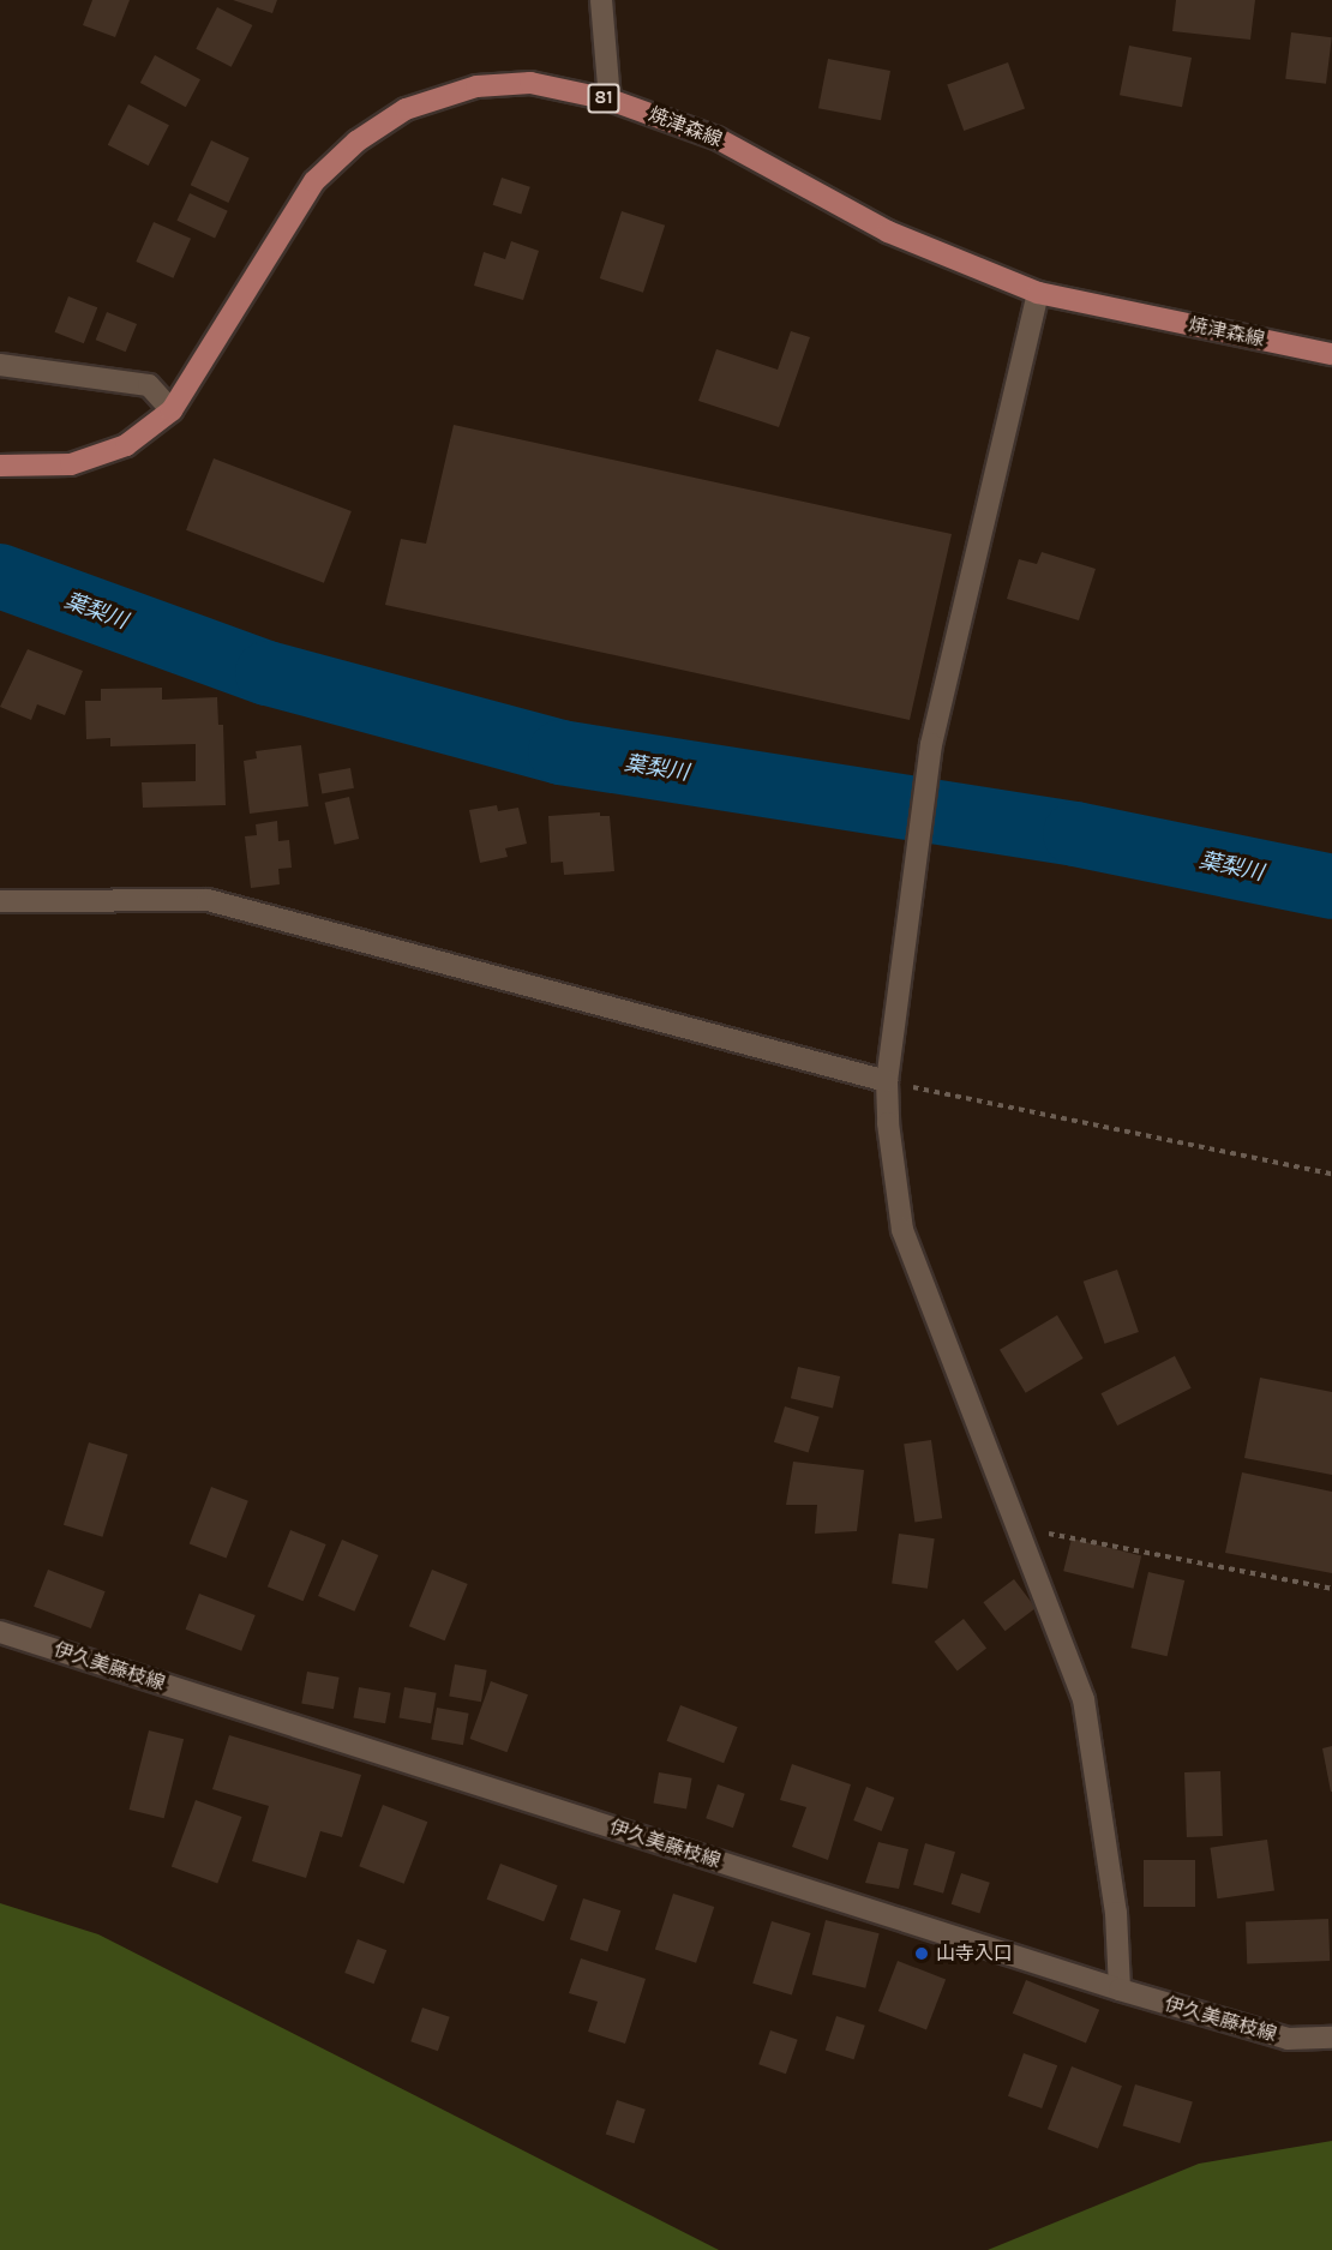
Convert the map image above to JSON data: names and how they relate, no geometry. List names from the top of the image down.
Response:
{
  "streets": {
    "main road": ["81", "焼津森線"],
    "street": ["伊久美藤枝線"]
  },
  "water": ["葉梨川"],
  "places": ["山寺入口"]
}
